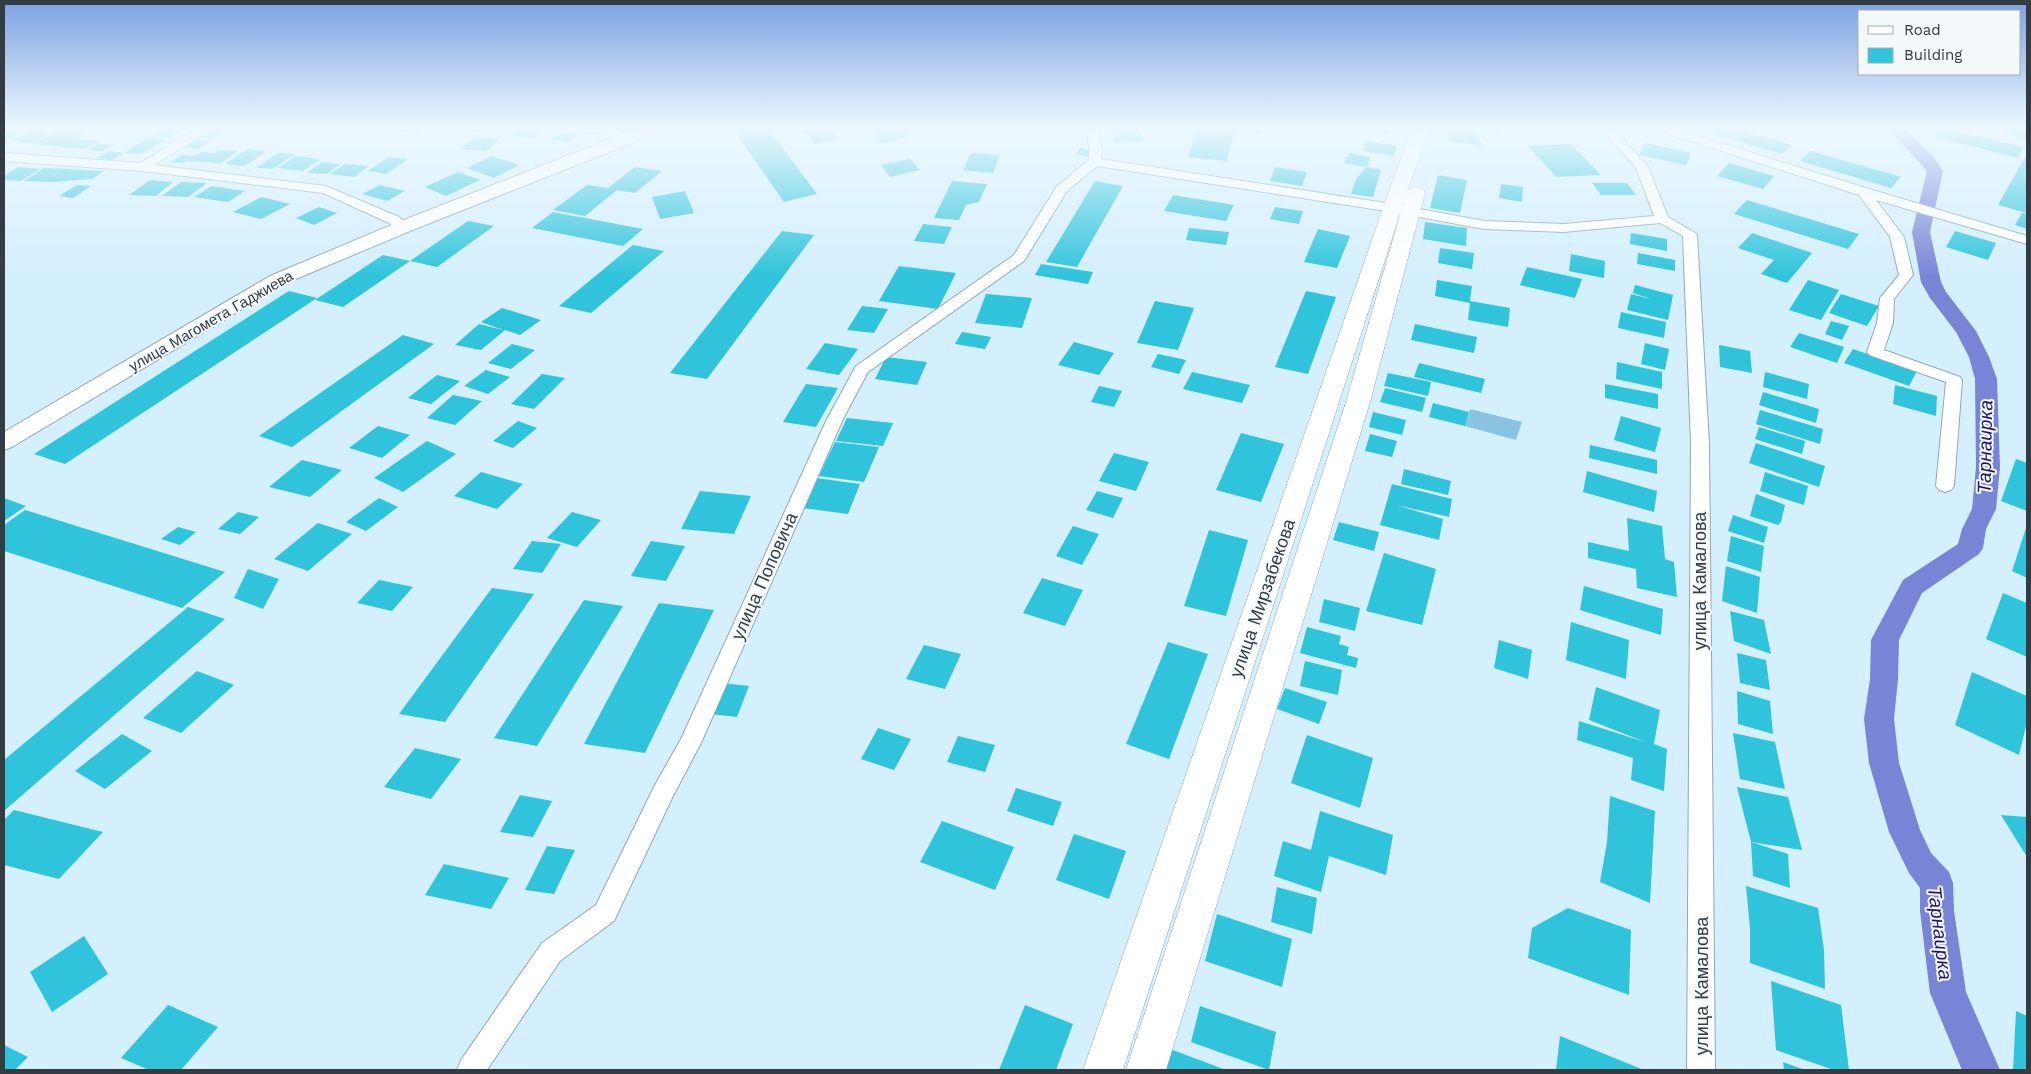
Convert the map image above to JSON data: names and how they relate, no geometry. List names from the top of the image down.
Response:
{
  "streets": {
    "main road": ["улица Магомета Гаджиева", "улица Мирзабекова"],
    "street": ["улица Поповича", "улица Камалова"]
  },
  "water": ["Тарнаирка"],
  "legend": ["Road", "Building"]
}
